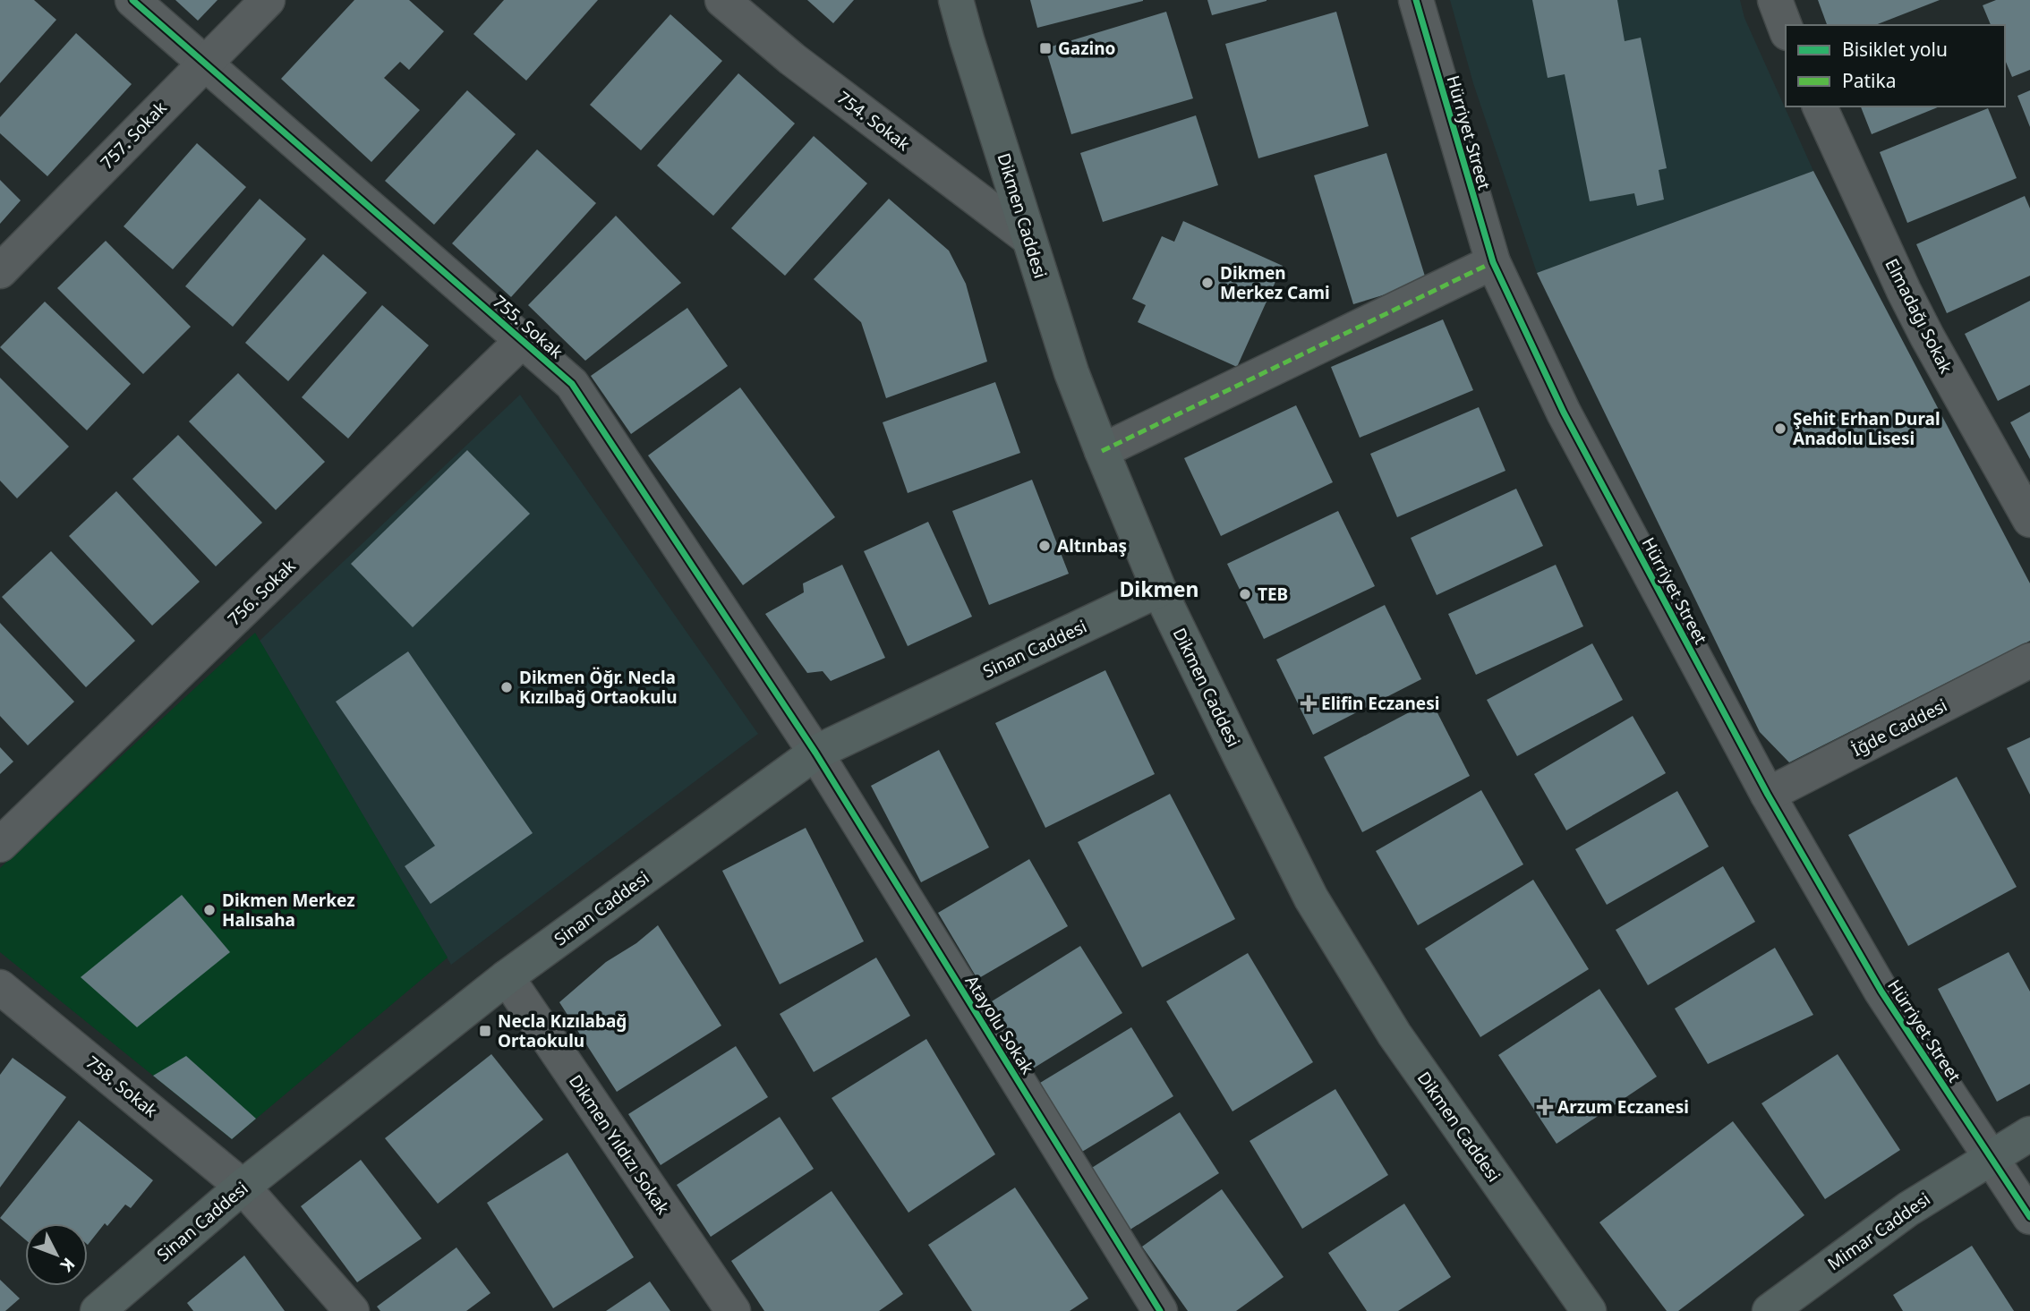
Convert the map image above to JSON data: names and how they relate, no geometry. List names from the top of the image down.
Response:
{
  "streets": {
    "main road": ["Dikmen Caddesi", "Sinan Caddesi", "Mimar Caddesi"],
    "street": [
      "754. Sokak",
      "Hürriyet Street",
      "757. Sokak",
      "Elmadağı Sokak",
      "755. Sokak",
      "756. Sokak",
      "İğde Caddesi",
      "Atayolu Sokak",
      "758. Sokak",
      "Dikmen Yıldızı Sokak"
    ]
  },
  "crossings": [
    ["754. Sokak", "Dikmen Caddesi"],
    ["Hürriyet Street", "İğde Caddesi"],
    ["Hürriyet Street", "Mimar Caddesi"],
    ["757. Sokak", "755. Sokak"],
    ["Dikmen Caddesi", "Sinan Caddesi"],
    ["755. Sokak", "756. Sokak"],
    ["755. Sokak", "Sinan Caddesi"],
    ["755. Sokak", "Atayolu Sokak"],
    ["Sinan Caddesi", "Atayolu Sokak"],
    ["Sinan Caddesi", "758. Sokak"],
    ["Sinan Caddesi", "Dikmen Yıldızı Sokak"]
  ],
  "districts": ["Dikmen"],
  "places": {
    "transit": ["Gazino", "Necla Kızılabağ Ortaokulu"],
    "other": [
      "Dikmen Merkez Cami",
      "Şehit Erhan Dural Anadolu Lisesi",
      "Altınbaş",
      "TEB",
      "Dikmen Öğr. Necla Kızılbağ Ortaokulu",
      "Dikmen Merkez Halısaha"
    ],
    "health": ["Elifin Eczanesi", "Arzum Eczanesi"]
  },
  "legend": ["Bisiklet yolu", "Patika"],
  "north": "bottom right"
}
